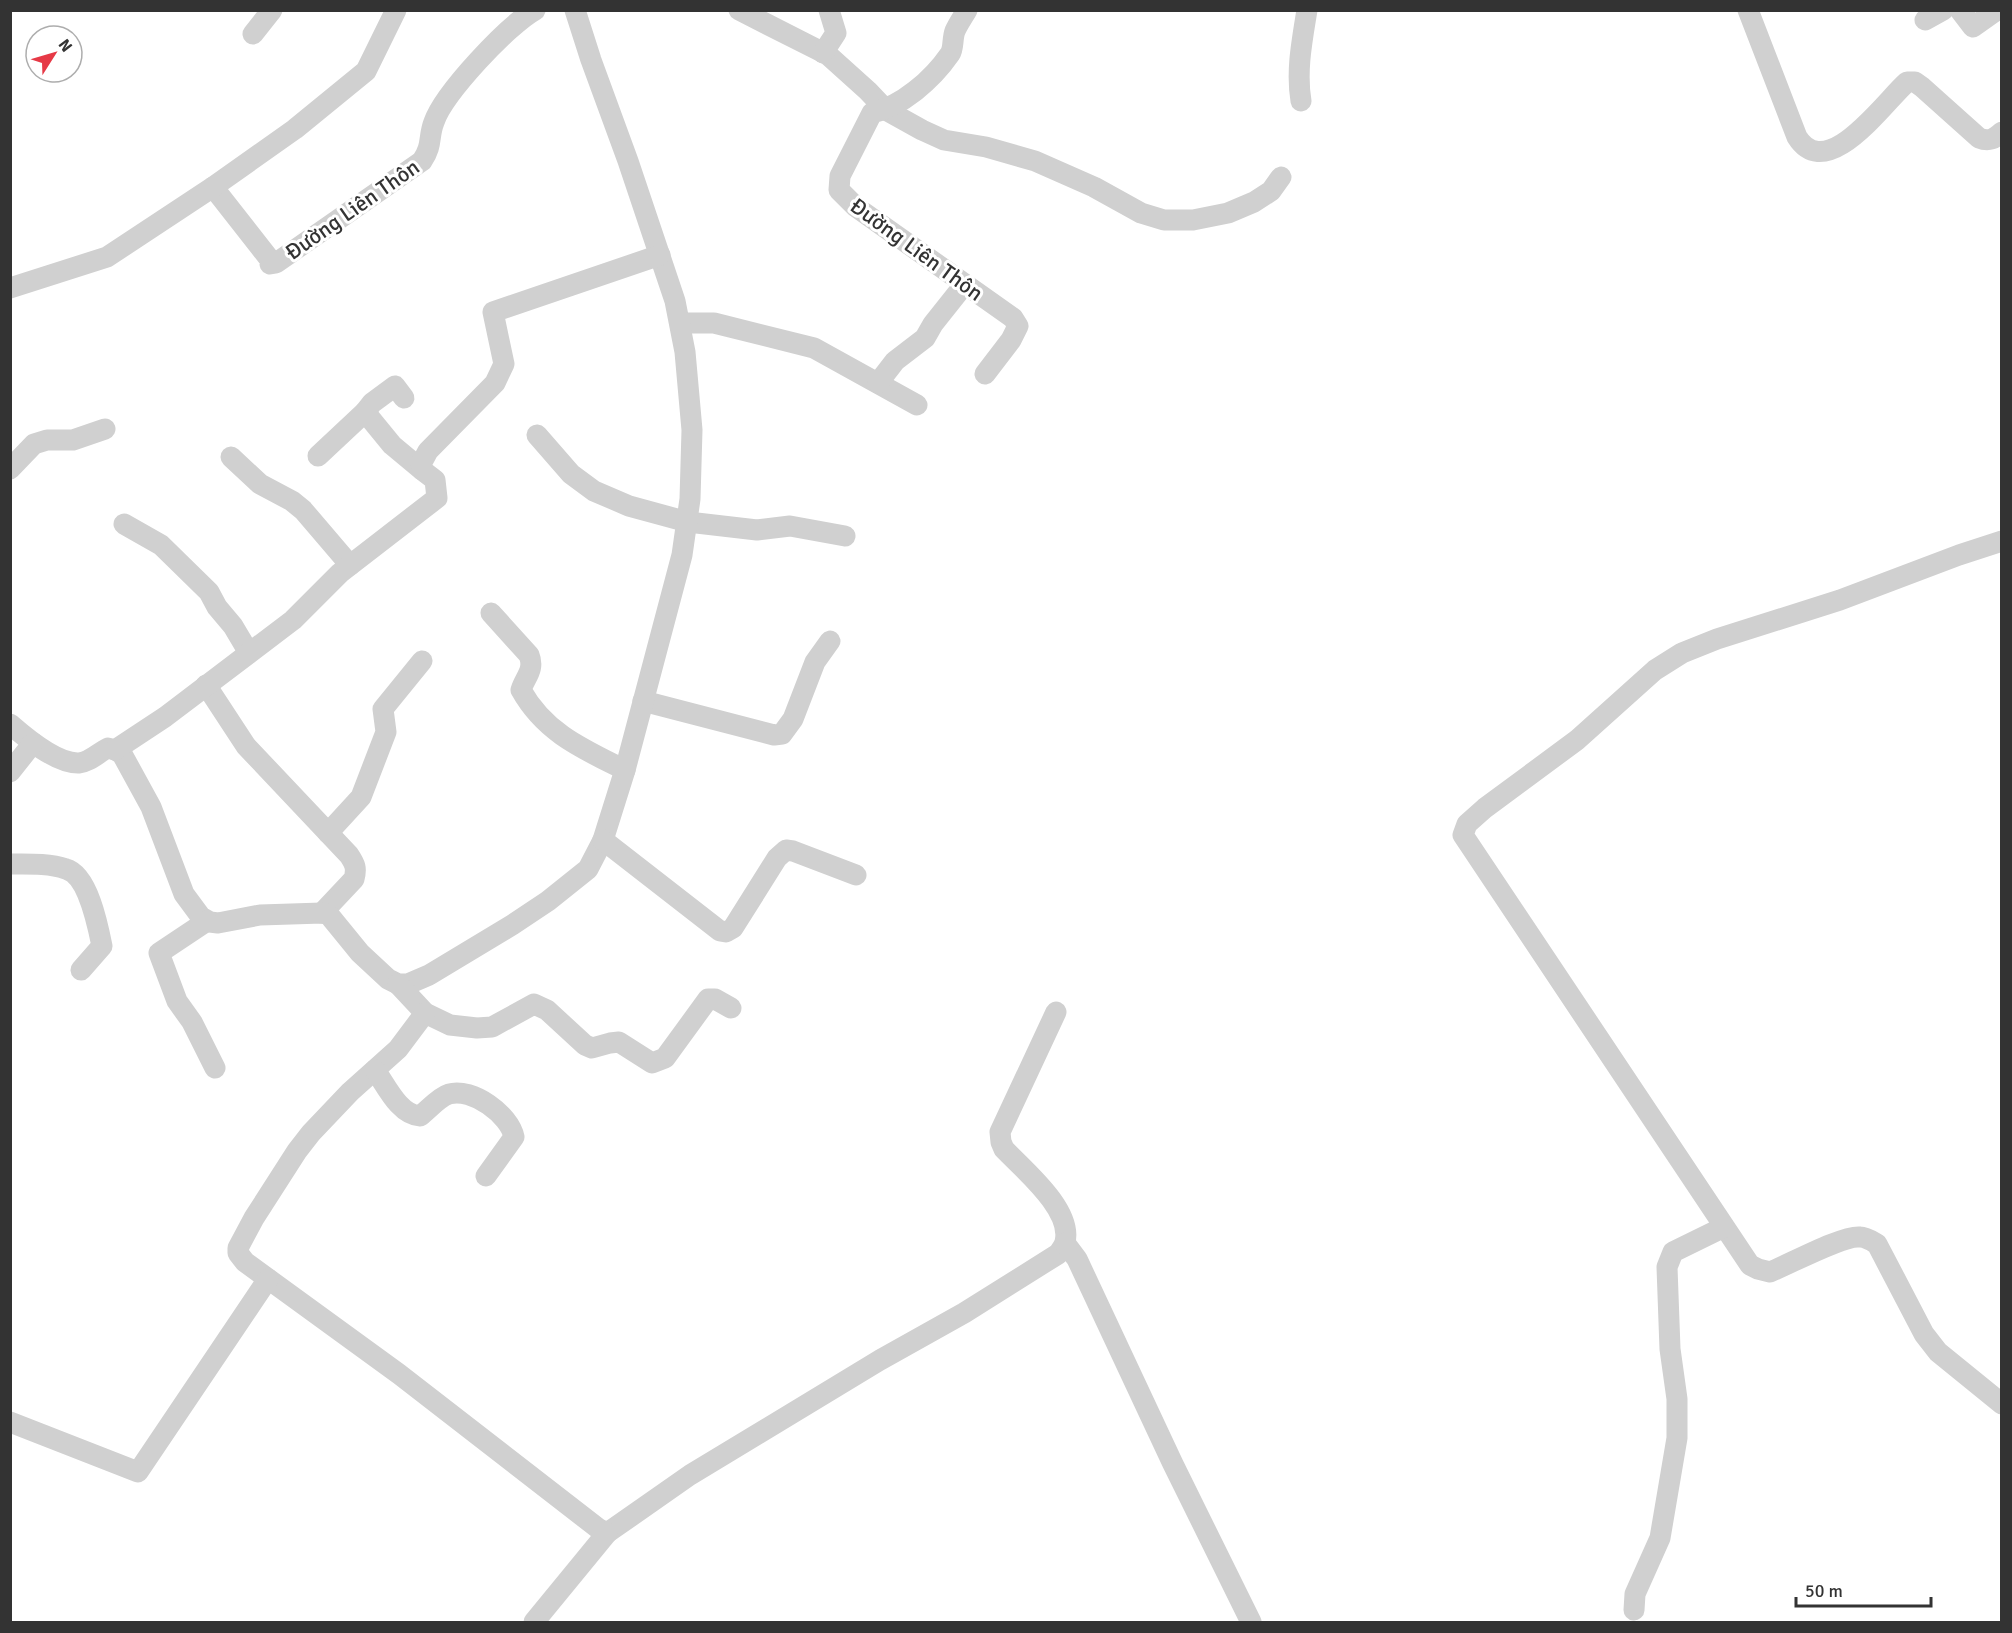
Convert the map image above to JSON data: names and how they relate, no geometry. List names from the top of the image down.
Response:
{
  "streets": {
    "street": ["Đường Liên Thôn"]
  },
  "scale_bar": "50 m",
  "north": "top right"
}
